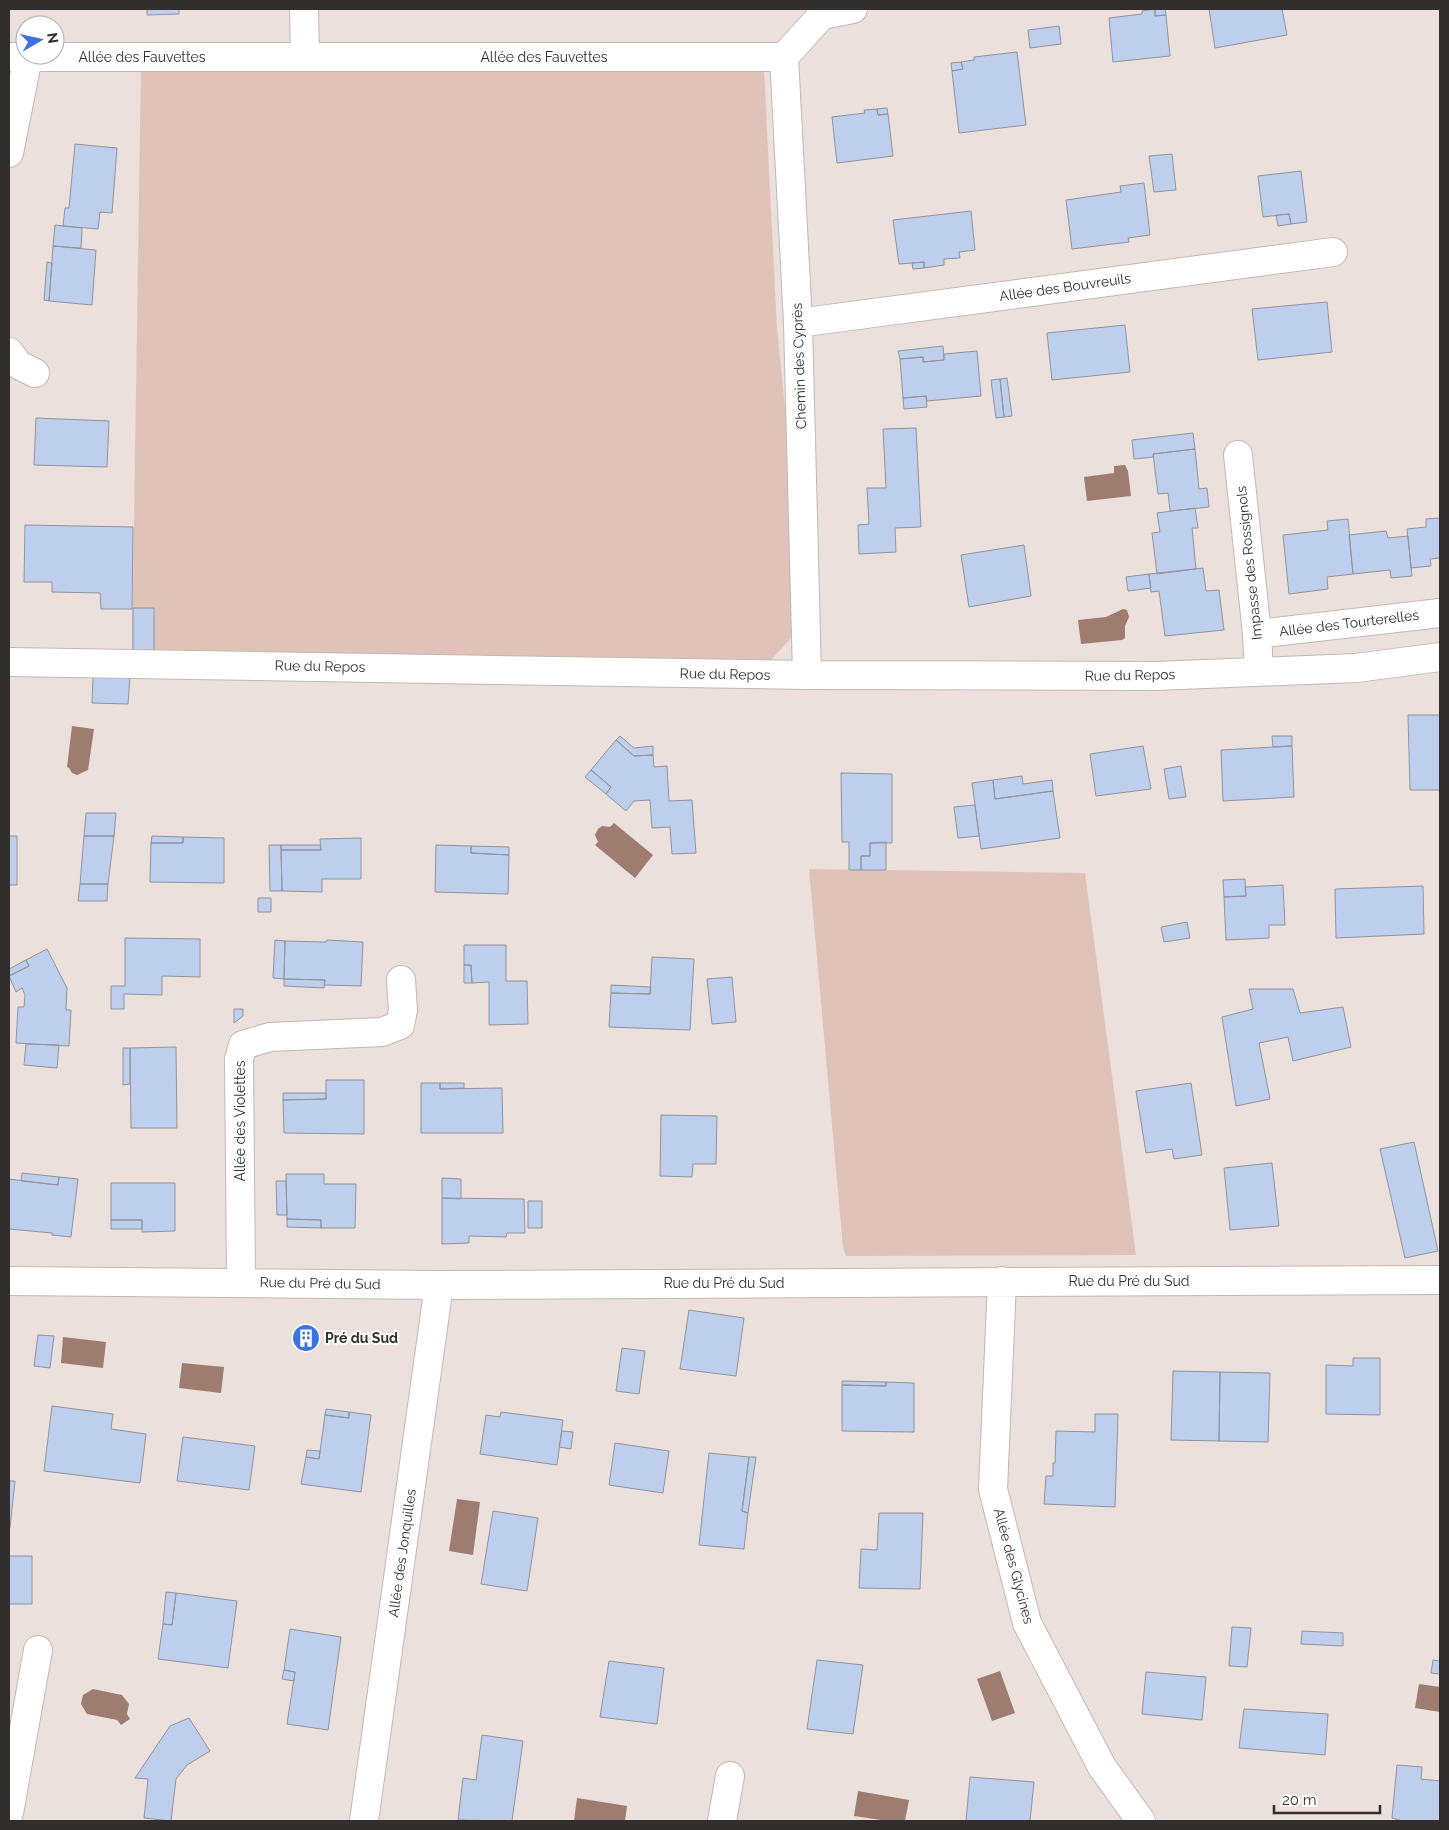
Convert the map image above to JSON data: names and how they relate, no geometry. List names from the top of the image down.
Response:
{
  "streets": {
    "street": [
      "Allée des Fauvettes",
      "Allée des Bouvreuils",
      "Chemin des Cyprès",
      "Impasse des Rossignols",
      "Allée des Tourterelles",
      "Rue du Repos",
      "Allée des Violettes",
      "Rue du Pré du Sud",
      "Allée des Jonquilles",
      "Allée des Glycines"
    ]
  },
  "crossings": [
    ["Allée des Fauvettes", "Chemin des Cyprès"],
    ["Allée des Bouvreuils", "Chemin des Cyprès"],
    ["Chemin des Cyprès", "Rue du Repos"],
    ["Impasse des Rossignols", "Allée des Tourterelles"],
    ["Impasse des Rossignols", "Rue du Repos"],
    ["Allée des Violettes", "Rue du Pré du Sud"],
    ["Rue du Pré du Sud", "Allée des Jonquilles"],
    ["Rue du Pré du Sud", "Allée des Glycines"]
  ],
  "places": {
    "building": ["Pré du Sud"]
  },
  "scale_bar": "20 m",
  "north": "right"
}
